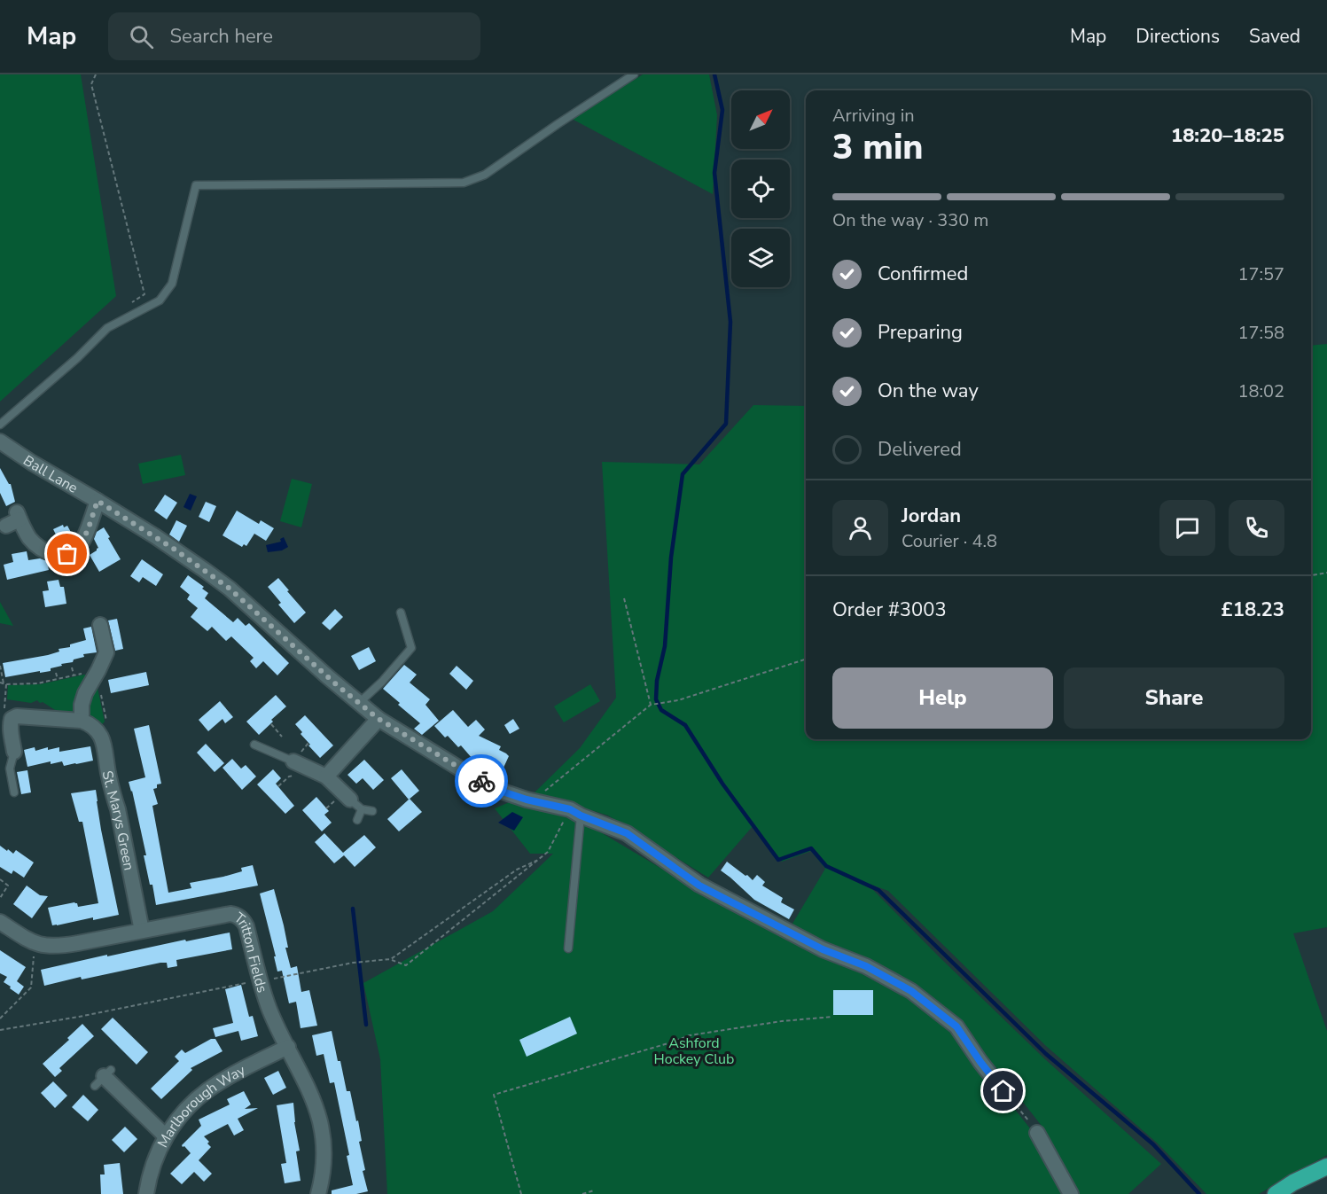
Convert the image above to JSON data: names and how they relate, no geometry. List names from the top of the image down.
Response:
{
  "streets": {
    "street": [
      "Ball Lane",
      "St. Marys Green",
      "Tritton Fields",
      "Marlborough Way"
    ]
  },
  "crossings": [
    ["St. Marys Green", "Tritton Fields"],
    ["Tritton Fields", "Marlborough Way"]
  ],
  "parks": ["Ashford Hockey Club"],
  "north": "top right",
  "page": {
    "header": "Map",
    "search": "Search here",
    "nav": ["Map", "Directions", "Saved"],
    "heading": ["3 min", "Arriving in", "18:20–18:25"],
    "panel": [
      "Jordan",
      "Courier · 4.8",
      "Order #3003",
      "£18.23"
    ],
    "bar": "On the way · 330 m",
    "list": [
      ["Confirmed", "17:57"],
      ["Preparing", "17:58"],
      ["On the way", "18:02"],
      "Delivered"
    ],
    "buttons": ["Help", "Share"]
  }
}
